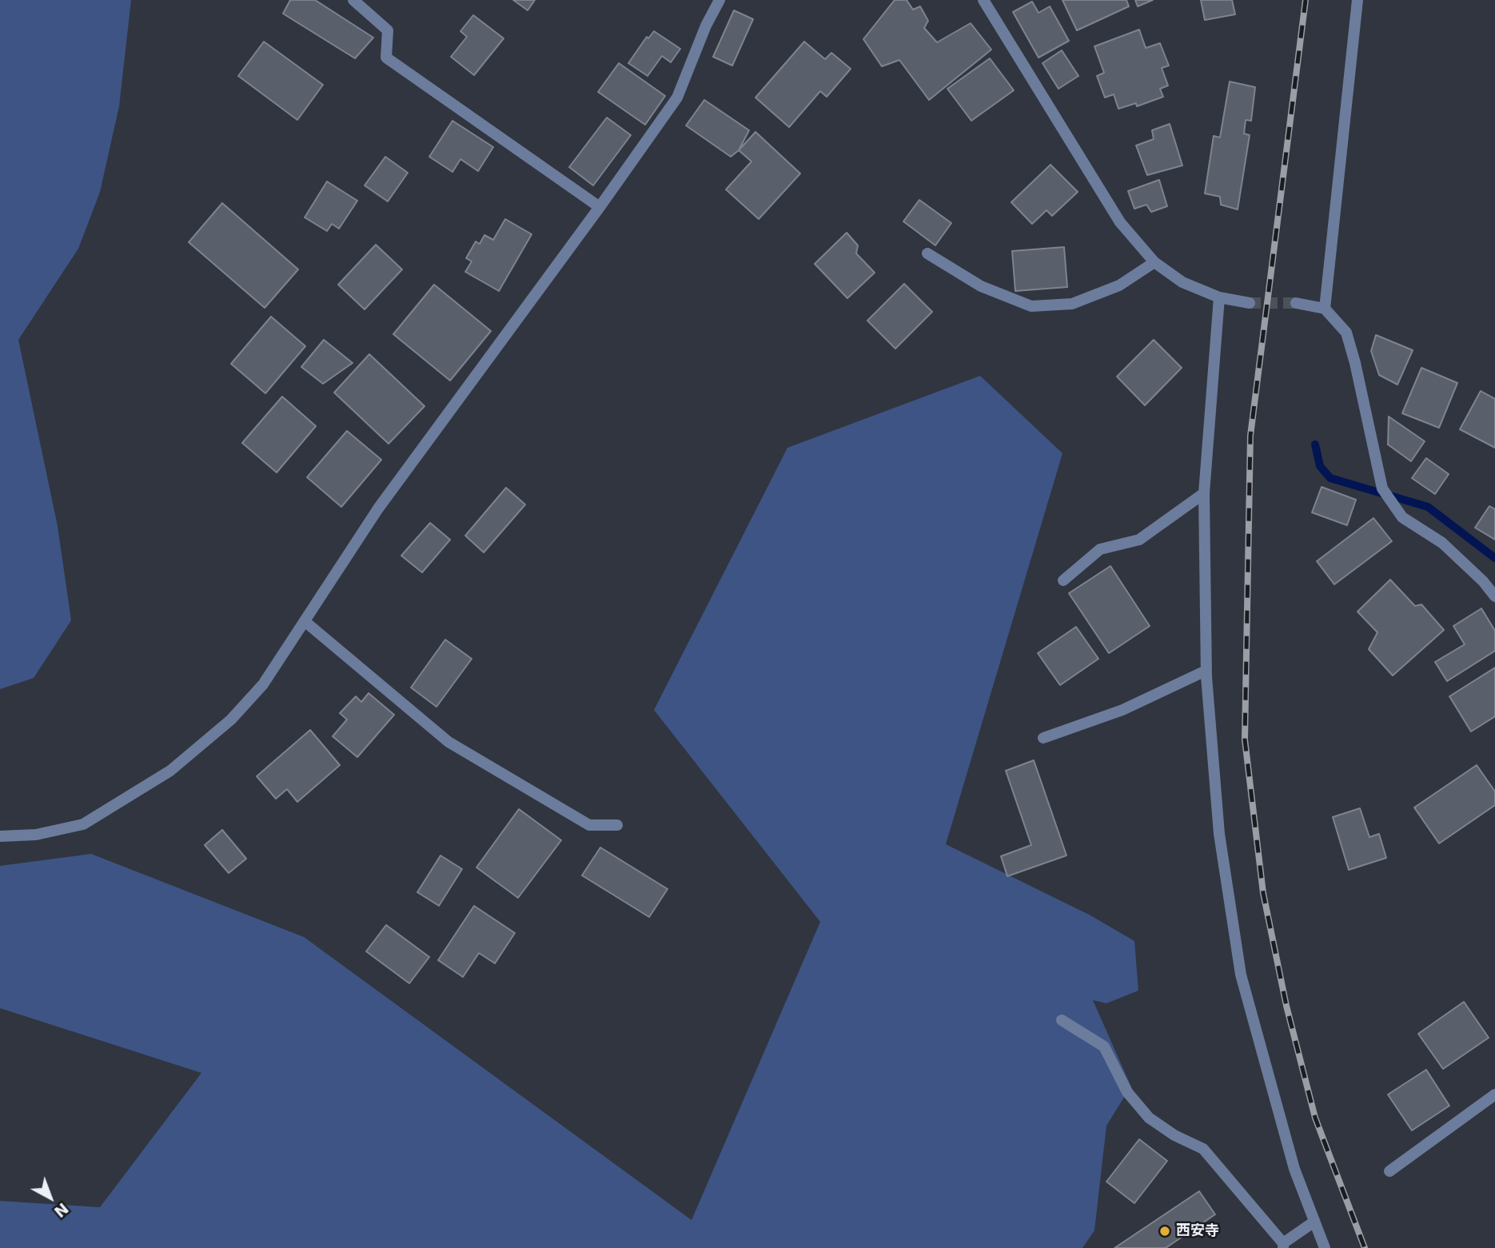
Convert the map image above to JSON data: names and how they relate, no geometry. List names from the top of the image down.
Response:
{
  "places": ["西安寺"],
  "north": "bottom right"
}
